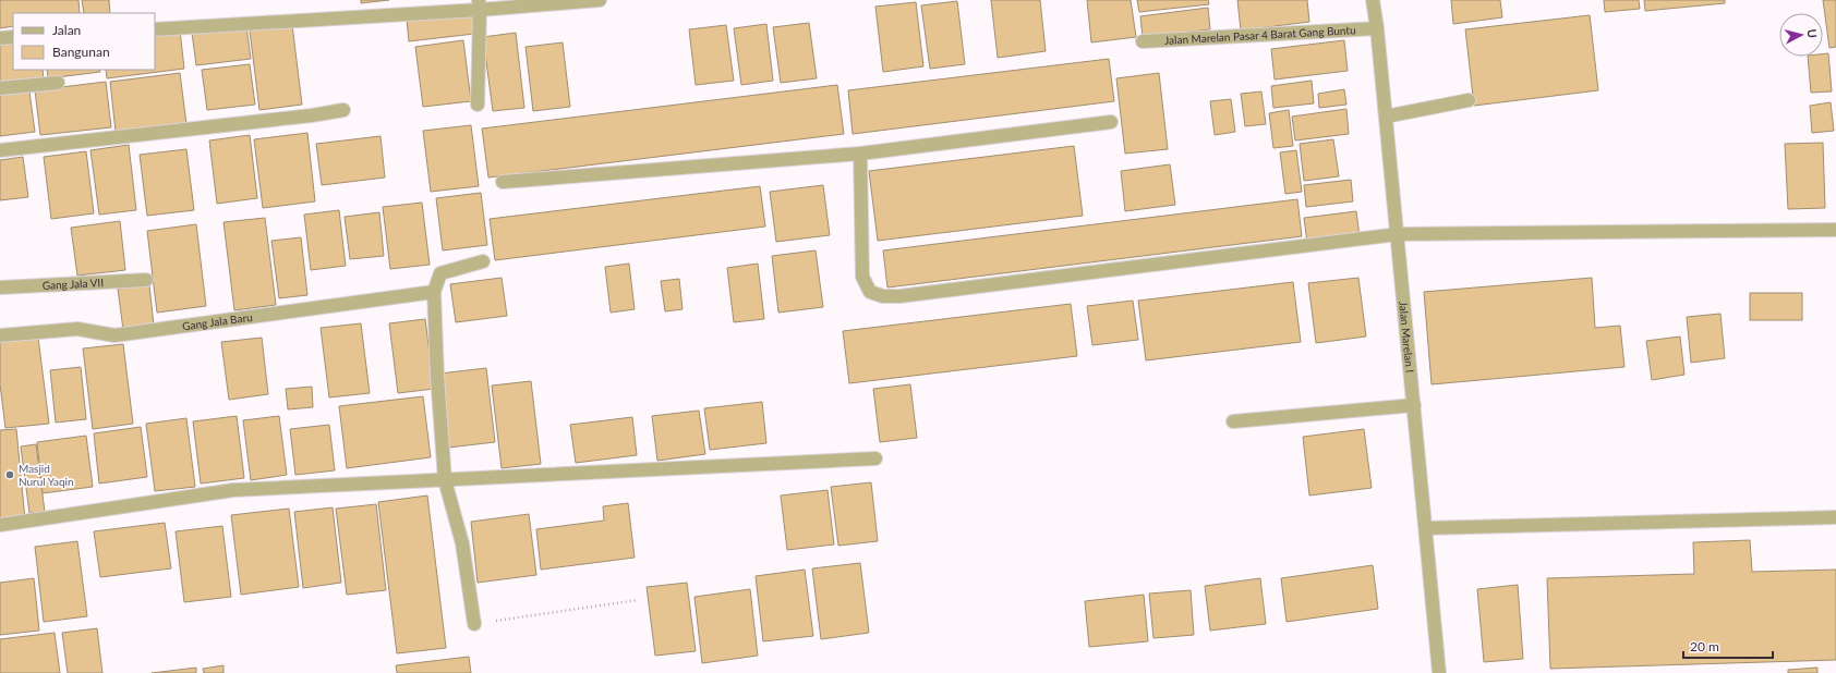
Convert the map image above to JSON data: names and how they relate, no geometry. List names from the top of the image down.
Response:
{
  "streets": {
    "street": [
      "Jalan Marelan Pasar 4 Barat Gang Buntu",
      "Gang Jala VII",
      "Gang Jala Baru",
      "Jalan Marelan I"
    ]
  },
  "crossings": [
    ["Jalan Marelan Pasar 4 Barat Gang Buntu", "Jalan Marelan I"]
  ],
  "places": ["Masjid Nurul Yaqin"],
  "legend": ["Jalan", "Bangunan"],
  "scale_bar": "20 m",
  "north": "right"
}
